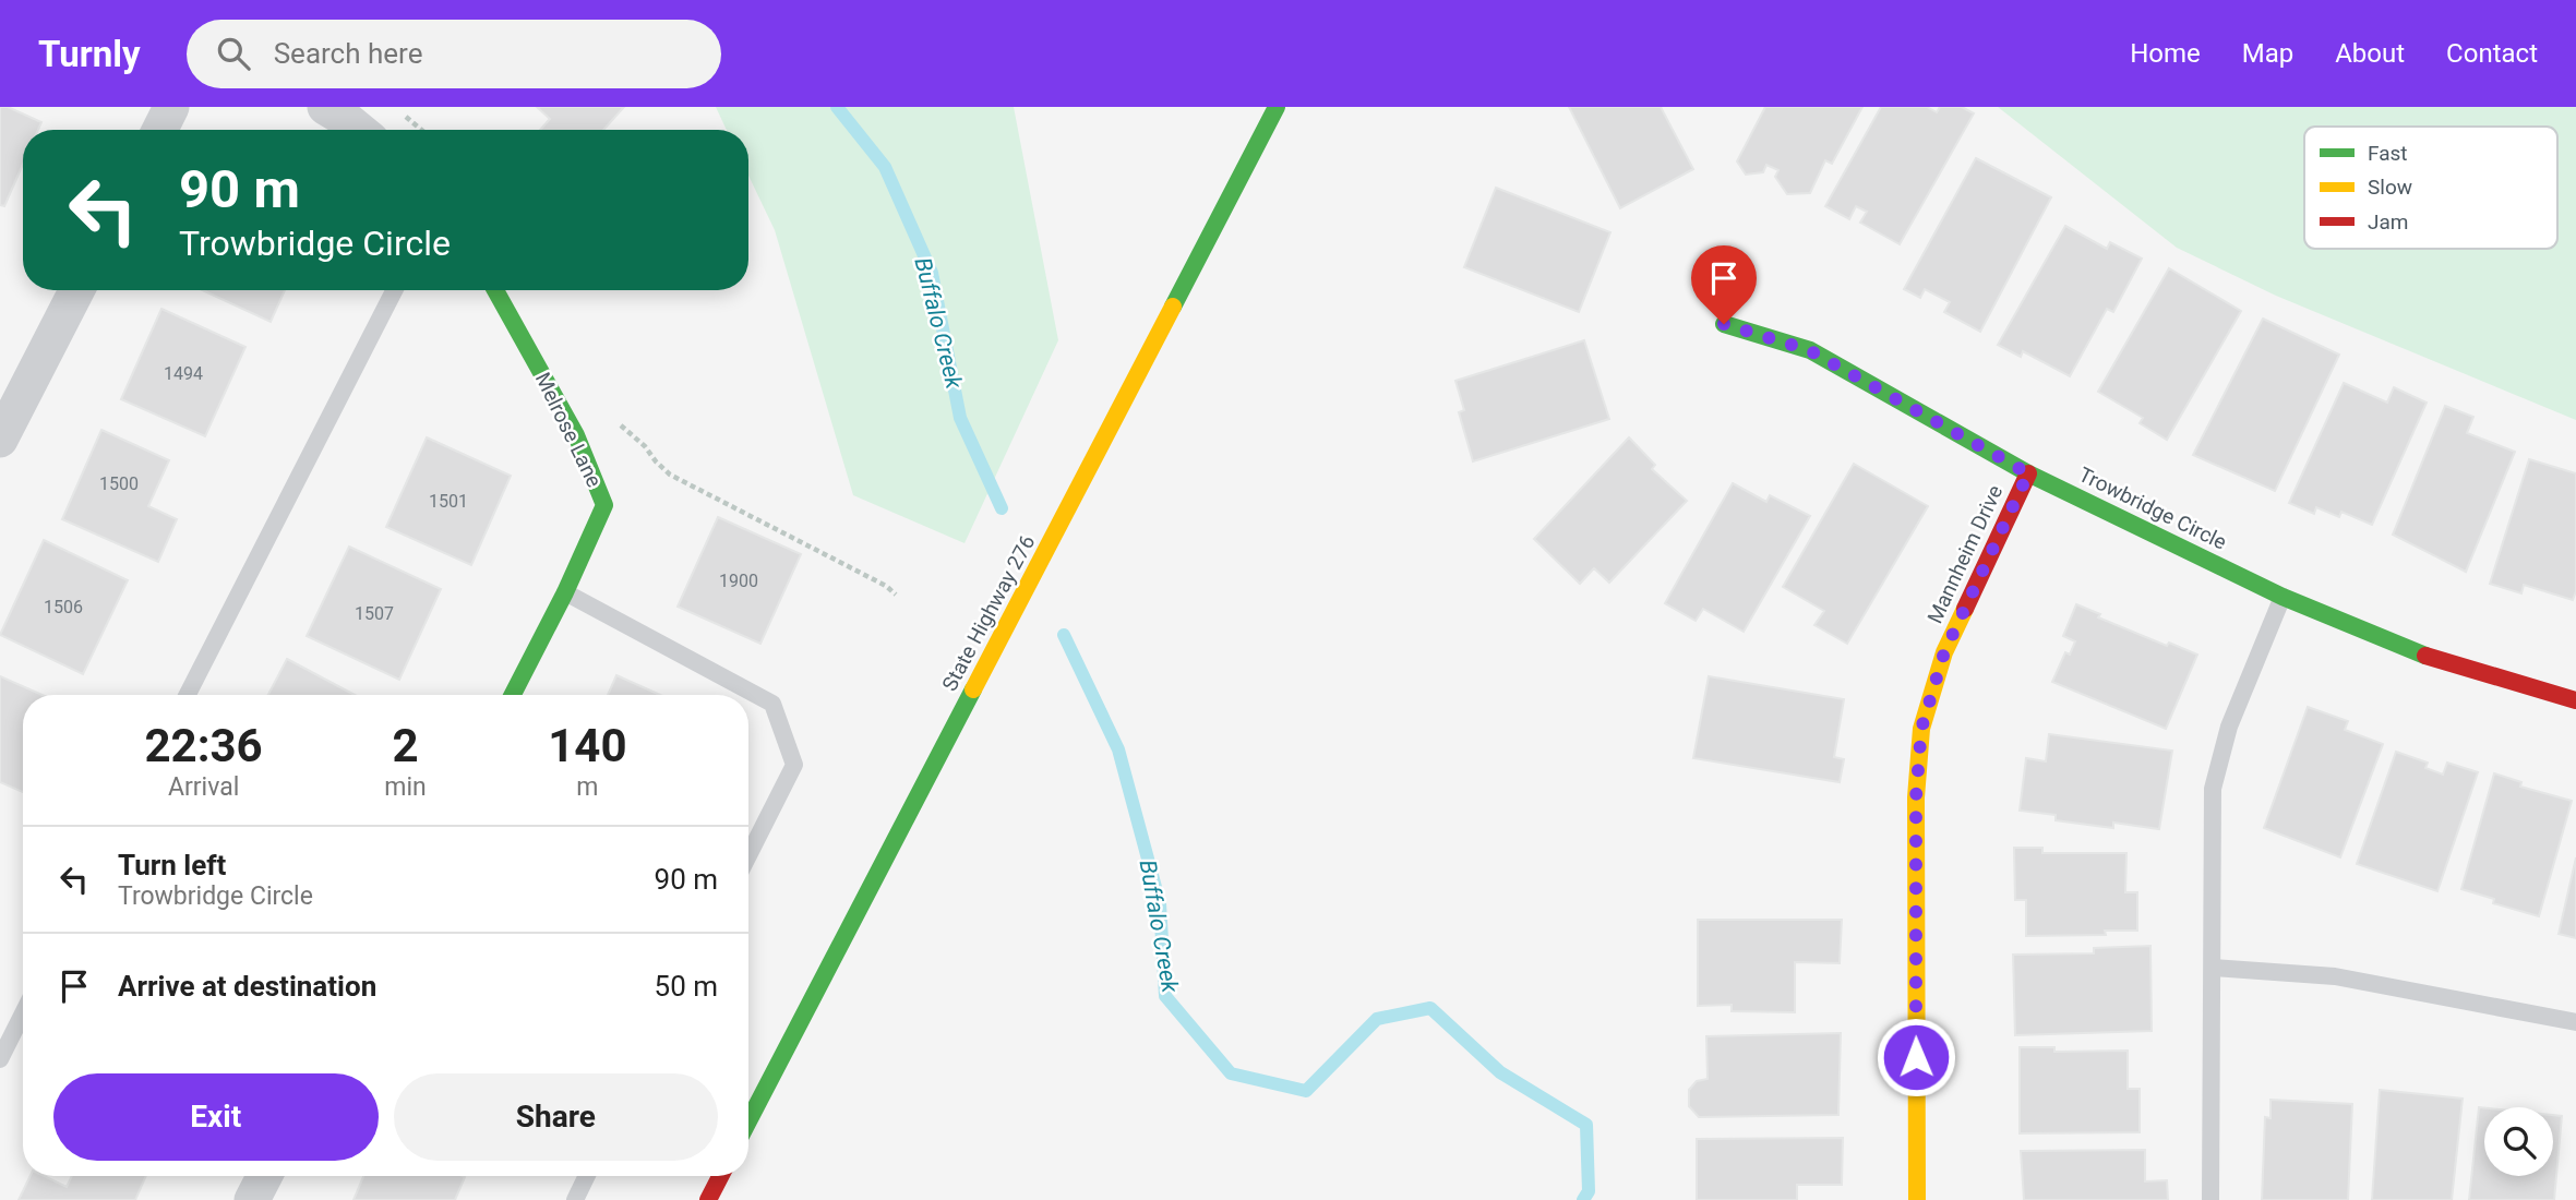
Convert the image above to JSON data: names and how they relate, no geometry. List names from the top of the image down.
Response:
{
  "streets": {
    "street": [
      "Melrose Lane",
      "Trowbridge Circle",
      "Mannheim Drive",
      "State Highway 276"
    ]
  },
  "crossings": [
    ["Trowbridge Circle", "Mannheim Drive"]
  ],
  "water": ["Buffalo Creek"],
  "house_numbers": [
    "1494",
    "1500",
    "1501",
    "1900",
    "1506",
    "1507"
  ],
  "legend": ["Fast", "Slow", "Jam"],
  "page": {
    "header": "Turnly",
    "search": "Search here",
    "nav": [
      "Home",
      "Map",
      "About",
      "Contact"
    ],
    "turn": ["90 m", "Trowbridge Circle"],
    "eta": [
      "22:36",
      "Arrival",
      "2",
      "min",
      "140",
      "m"
    ],
    "list": [
      {
        "name": "Turn left",
        "note": "Trowbridge Circle",
        "value": "90 m"
      },
      {
        "name": "Arrive at destination",
        "value": "50 m"
      }
    ],
    "buttons": ["Exit", "Share"]
  }
}
